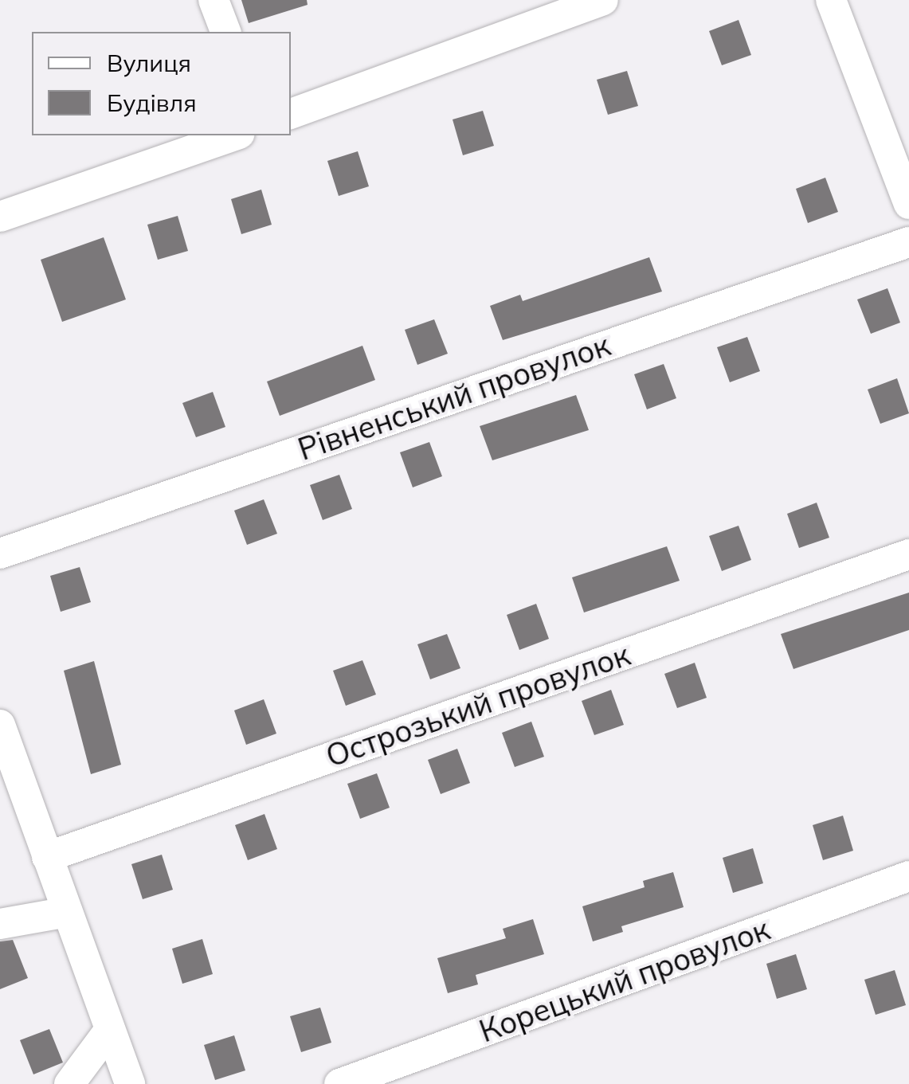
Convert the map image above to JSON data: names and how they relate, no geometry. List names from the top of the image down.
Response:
{
  "streets": {
    "street": ["Рівненський провулок", "Острозький провулок", "Корецький провулок"]
  },
  "legend": ["Вулиця", "Будівля"]
}
